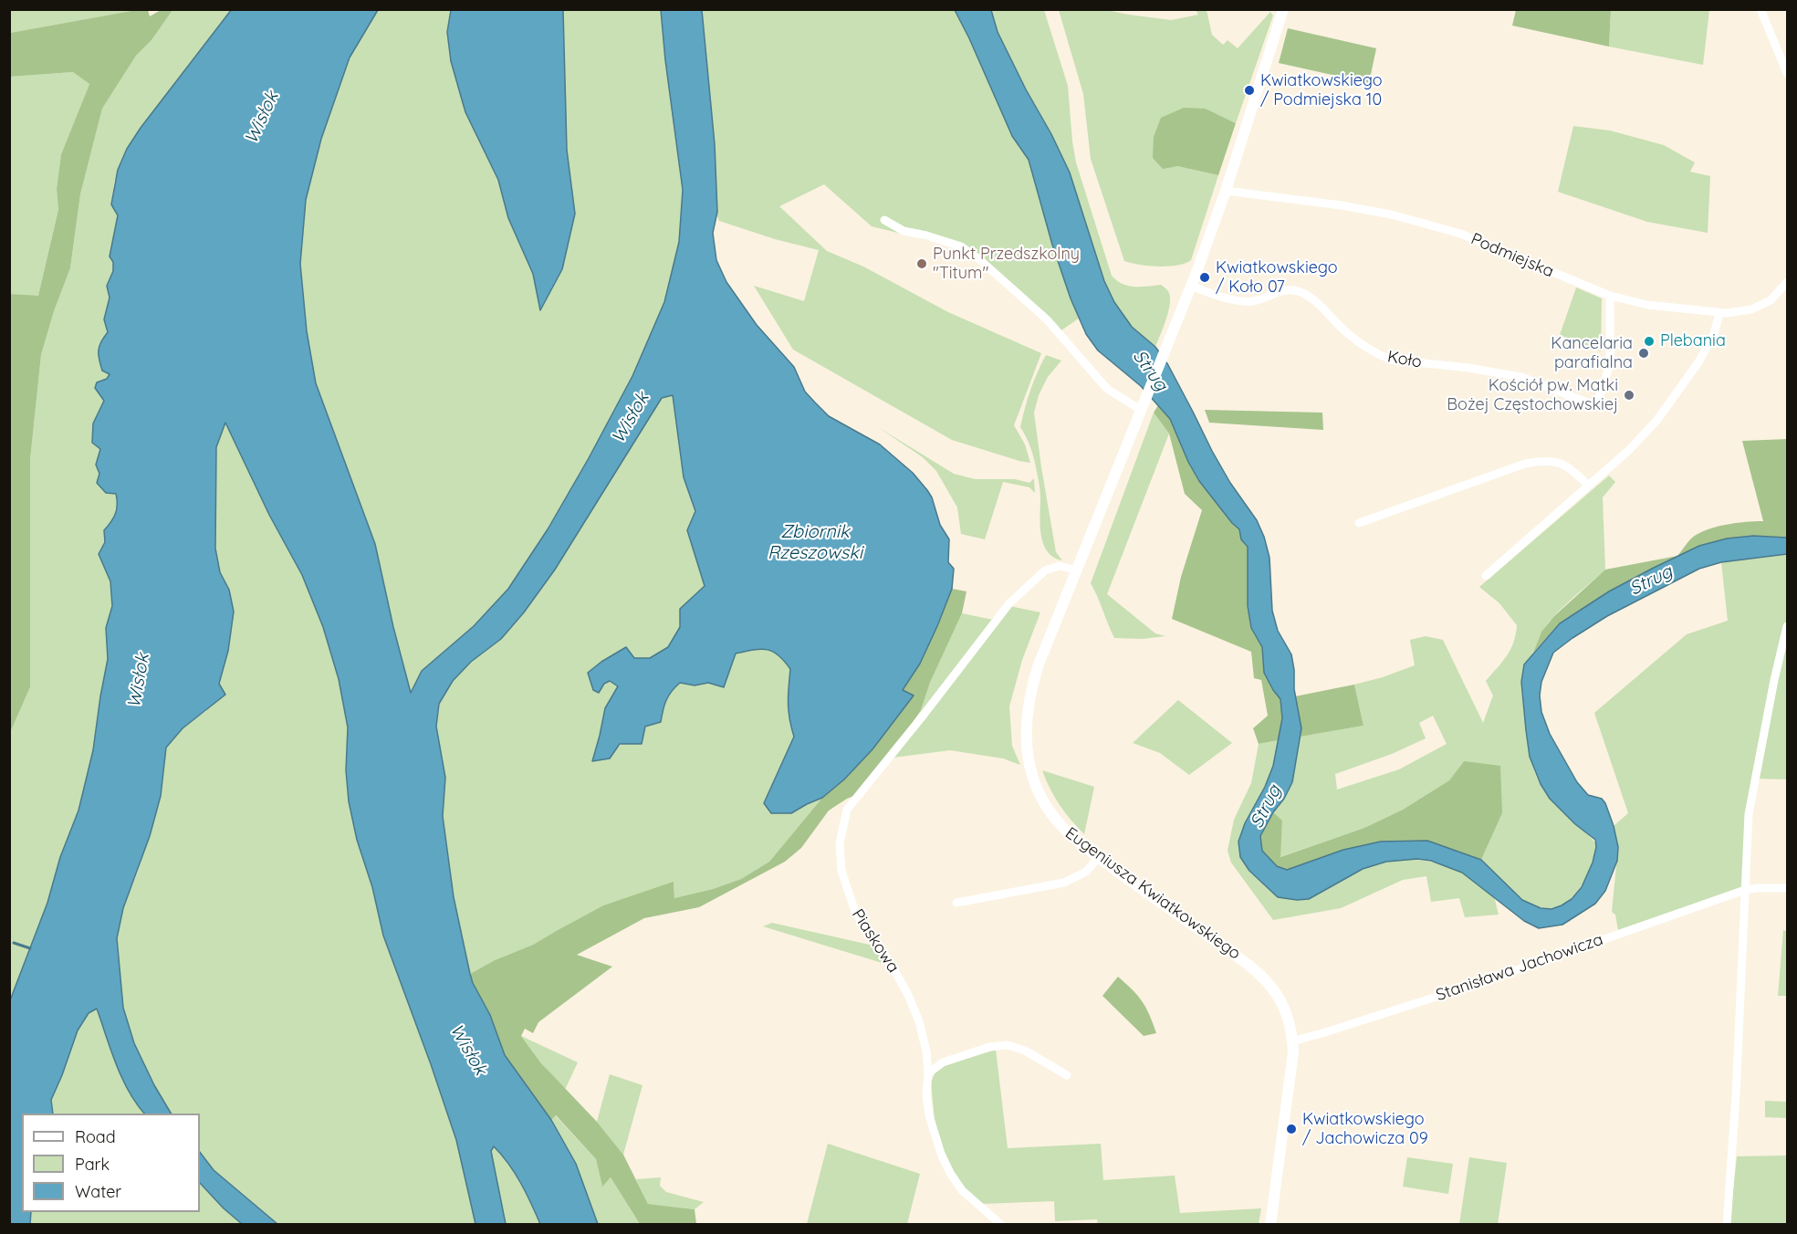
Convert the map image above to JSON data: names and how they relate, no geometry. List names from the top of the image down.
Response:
{
  "streets": {
    "street": [
      "Podmiejska",
      "Koło",
      "Eugeniusza Kwiatkowskiego",
      "Piaskowa",
      "Stanisława Jachowicza"
    ]
  },
  "crossings": [
    ["Podmiejska", "Koło"],
    ["Podmiejska", "Eugeniusza Kwiatkowskiego"],
    ["Koło", "Eugeniusza Kwiatkowskiego"],
    ["Eugeniusza Kwiatkowskiego", "Piaskowa"],
    ["Eugeniusza Kwiatkowskiego", "Stanisława Jachowicza"]
  ],
  "water": ["Wisłok", "Strug", "Zbiornik Rzeszowski"],
  "places": [
    "Kwiatkowskiego / Podmiejska 10",
    "Punkt Przedszkolny \"Titum\"",
    "Kwiatkowskiego / Koło 07",
    "Plebania",
    "Kancelaria parafialna",
    "Kościół pw. Matki Bożej Częstochowskiej",
    "Kwiatkowskiego / Jachowicza 09"
  ],
  "legend": ["Road", "Park", "Water"]
}
